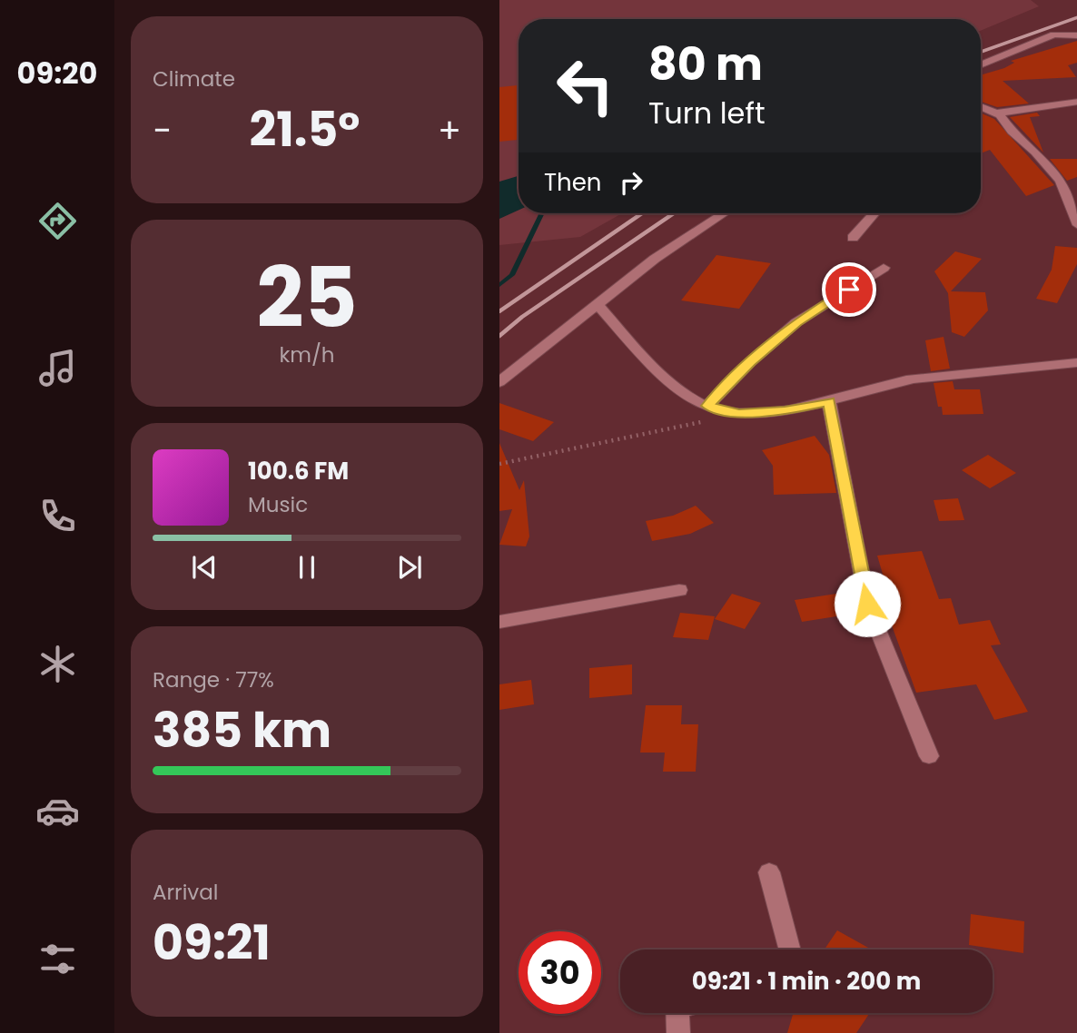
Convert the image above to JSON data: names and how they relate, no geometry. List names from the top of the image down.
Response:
{
  "page": {
    "tabs": "09:20",
    "tile": [
      "Climate",
      ["25", "km/h"],
      ["Range · 77%", "385 km"],
      ["Arrival", "09:21"]
    ],
    "turn": ["80 m", "Turn left"],
    "heat": ["−", "21.5°", "+"],
    "then": "Then",
    "song": ["100.6 FM", "Music"],
    "limit": "30",
    "trip": "09:21 · 1 min · 200 m"
  }
}
